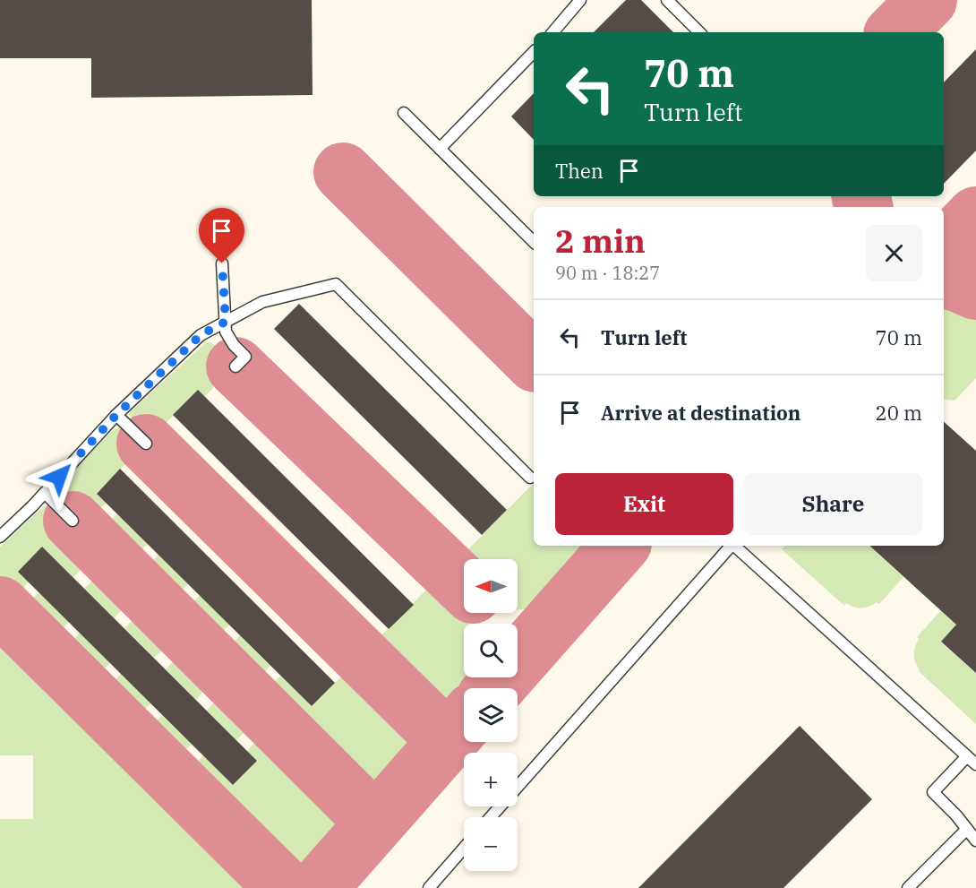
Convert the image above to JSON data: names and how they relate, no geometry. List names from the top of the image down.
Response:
{
  "north": "left",
  "page": {
    "turn": ["70 m", "Turn left"],
    "then": "Then",
    "heading": ["2 min", "90 m · 18:27"],
    "list": [
      {
        "name": "Turn left",
        "value": "70 m"
      },
      {
        "name": "Arrive at destination",
        "value": "20 m"
      }
    ],
    "buttons": ["Exit", "Share"],
    "map_buttons": ["+", "−"]
  }
}
